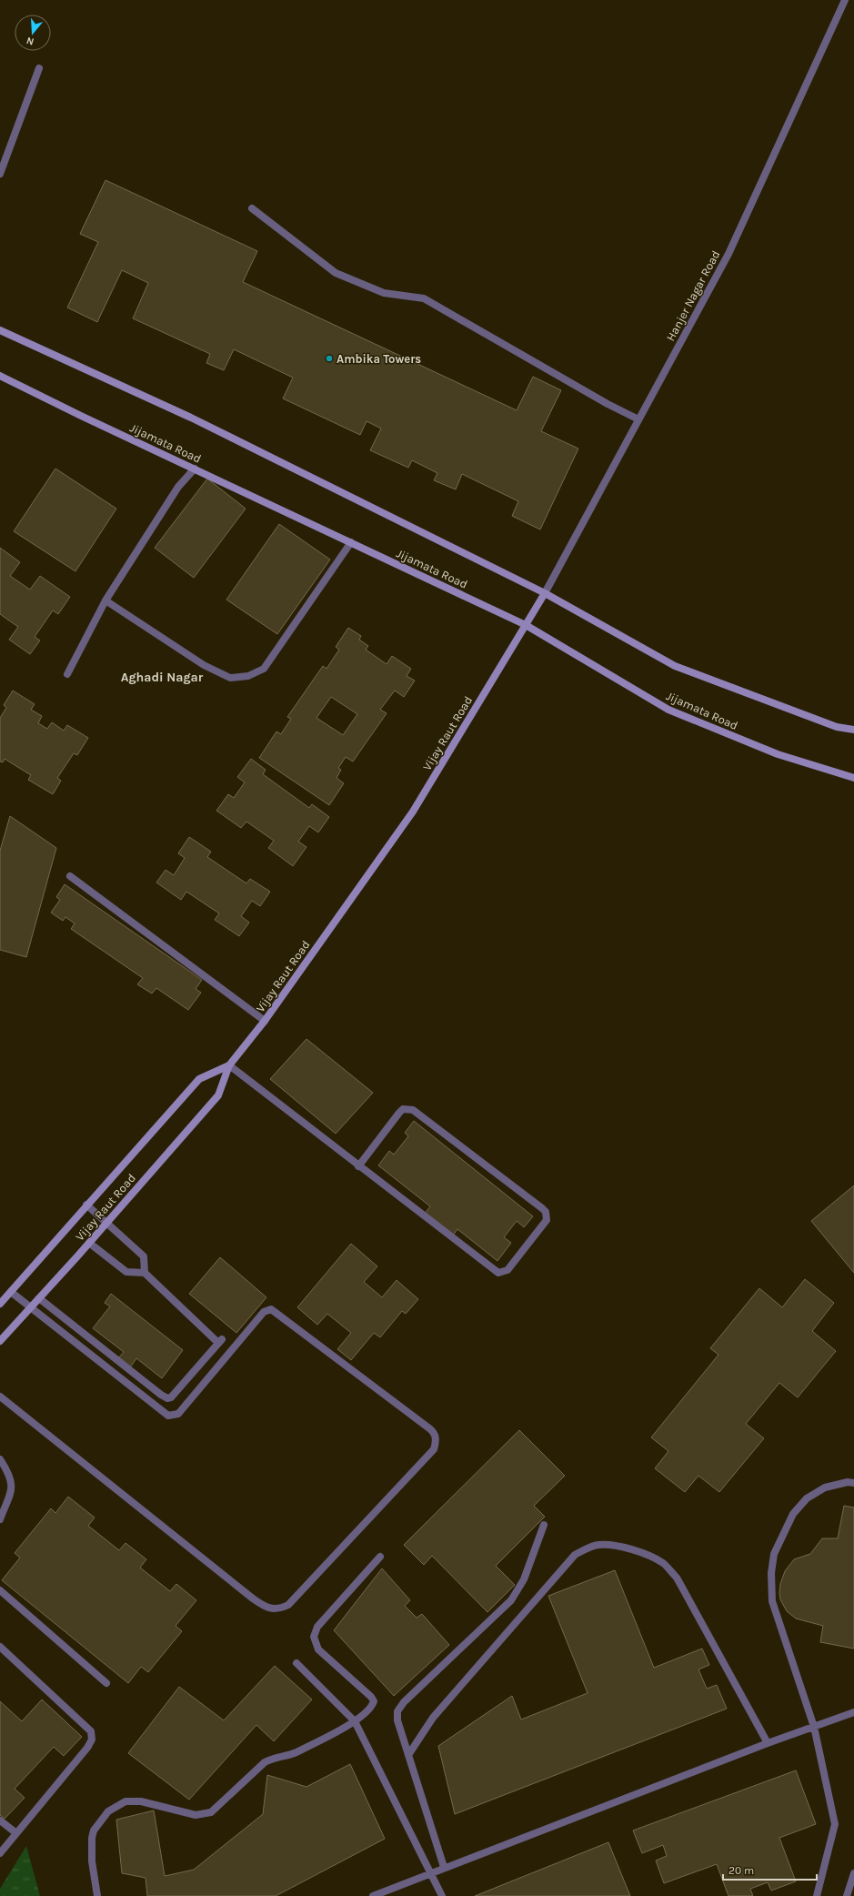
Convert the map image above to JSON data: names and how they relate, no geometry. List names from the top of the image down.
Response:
{
  "streets": {
    "street": ["Hanjer Nagar Road", "Jijamata Road", "Vijay Raut Road"]
  },
  "crossings": [
    ["Hanjer Nagar Road", "Vijay Raut Road"],
    ["Jijamata Road", "Vijay Raut Road"]
  ],
  "districts": ["Aghadi Nagar"],
  "places": ["Ambika Towers"],
  "scale_bar": "20 m",
  "north": "bottom"
}
